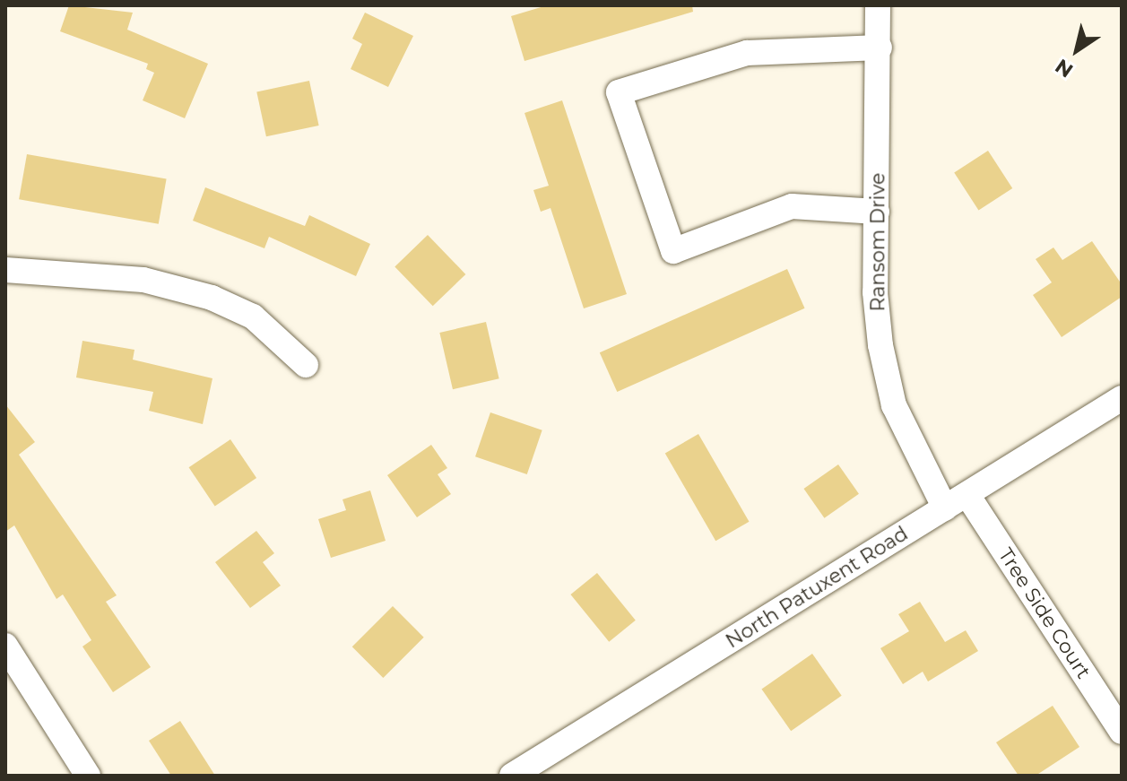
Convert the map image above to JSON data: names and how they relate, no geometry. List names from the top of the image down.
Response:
{
  "streets": {
    "street": ["Ransom Drive", "North Patuxent Road", "Tree Side Court"]
  },
  "crossings": [
    ["Ransom Drive", "North Patuxent Road"],
    ["North Patuxent Road", "Tree Side Court"]
  ],
  "north": "bottom left"
}
